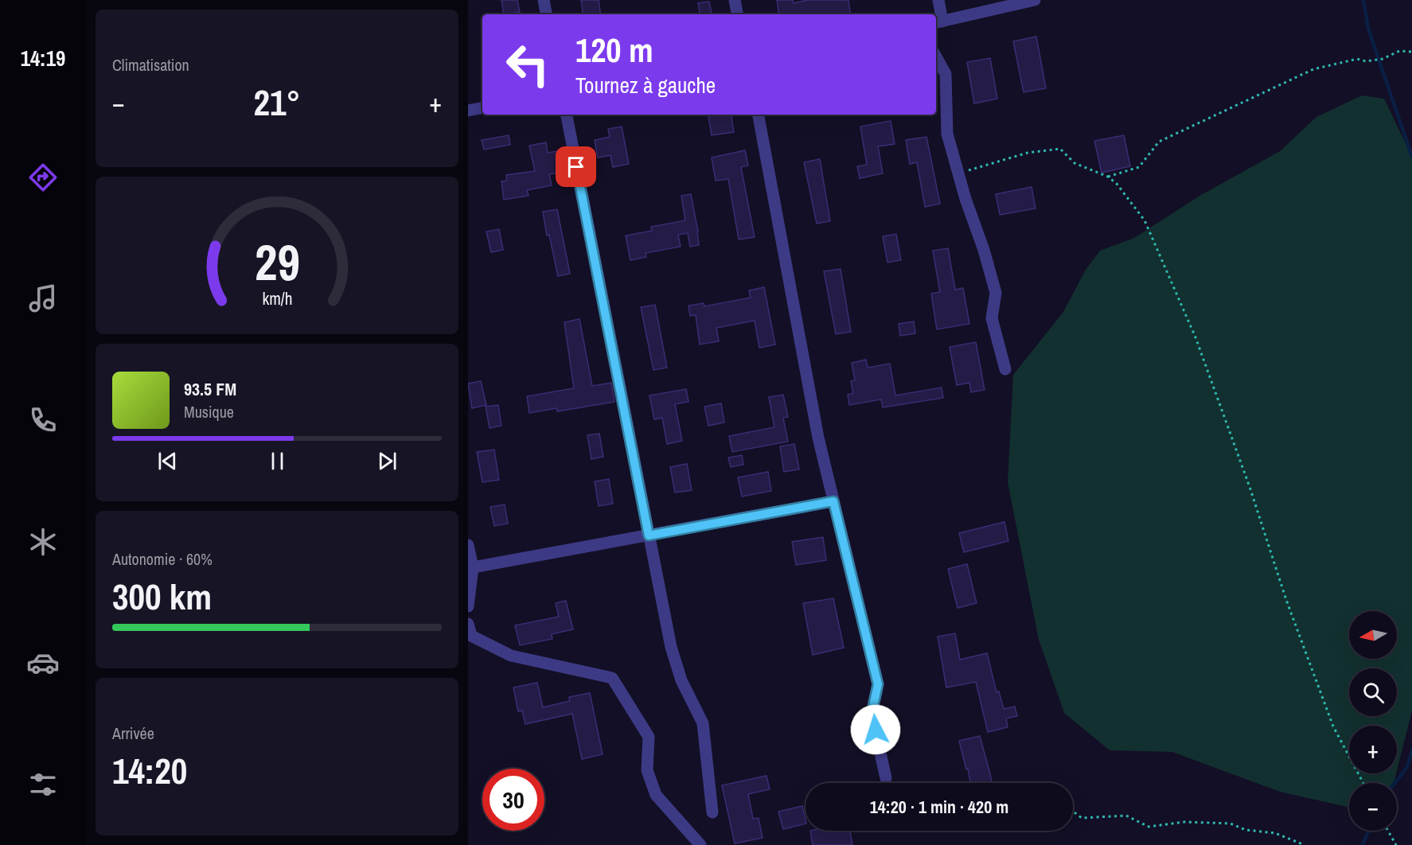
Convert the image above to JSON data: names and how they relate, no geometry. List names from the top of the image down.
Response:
{
  "north": "left",
  "page": {
    "tabs": "14:19",
    "tile": [
      "Climatisation",
      ["Autonomie · 60%", "300 km"],
      ["Arrivée", "14:20"]
    ],
    "turn": ["120 m", "Tournez à gauche"],
    "heat": ["−", "21°", "+"],
    "song": ["93.5 FM", "Musique"],
    "map_buttons": ["+", "−"],
    "limit": "30",
    "trip": "14:20 · 1 min · 420 m",
    "gauge": ["29", "km/h"]
  }
}
